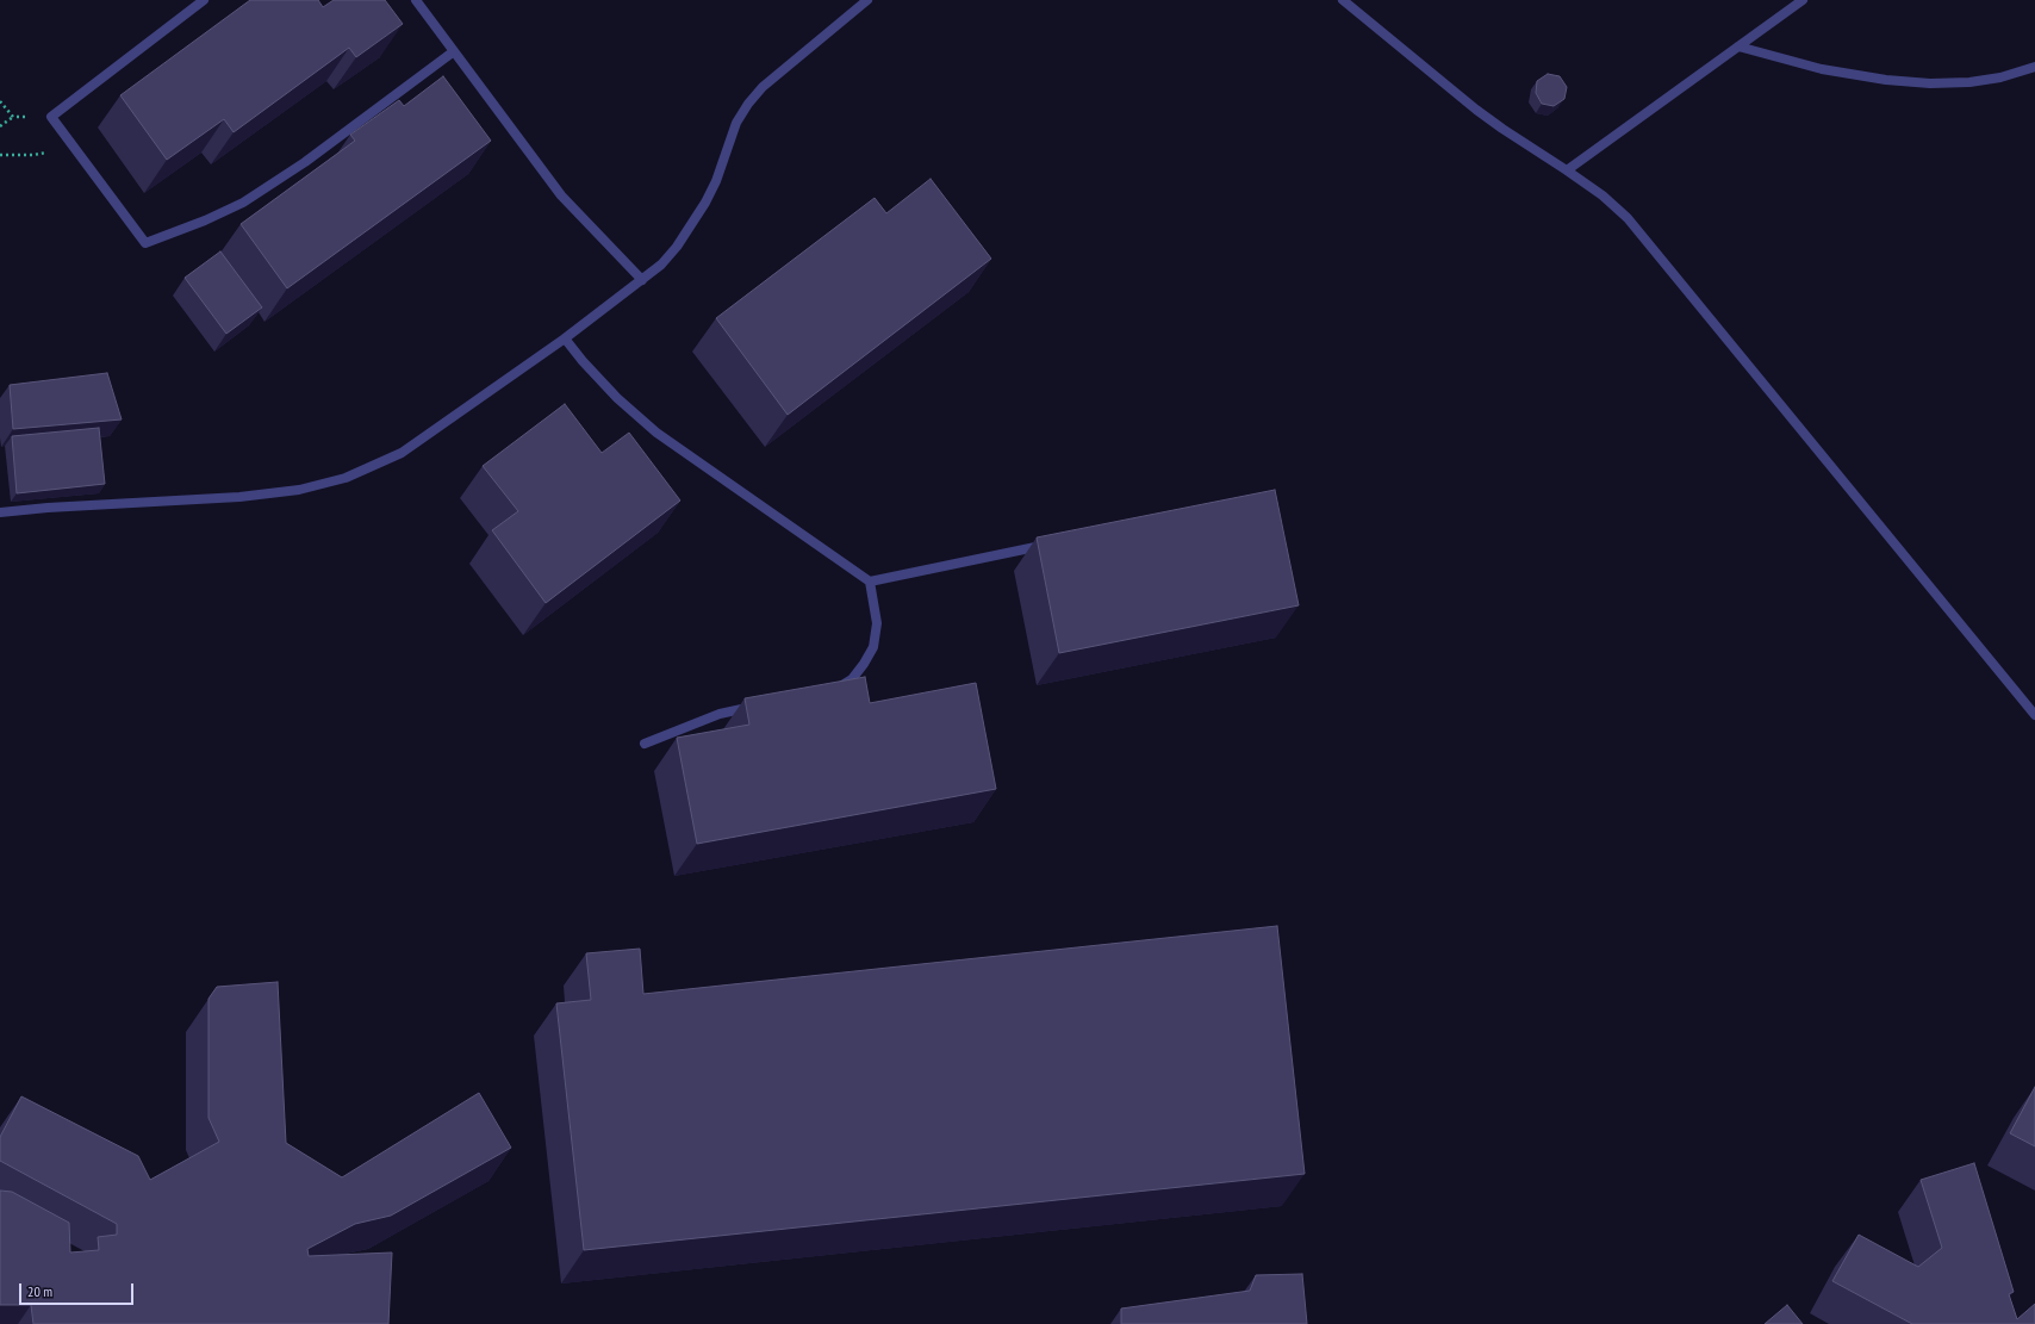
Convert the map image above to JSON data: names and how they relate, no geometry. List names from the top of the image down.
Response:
{
  "scale_bar": "20 m"
}
